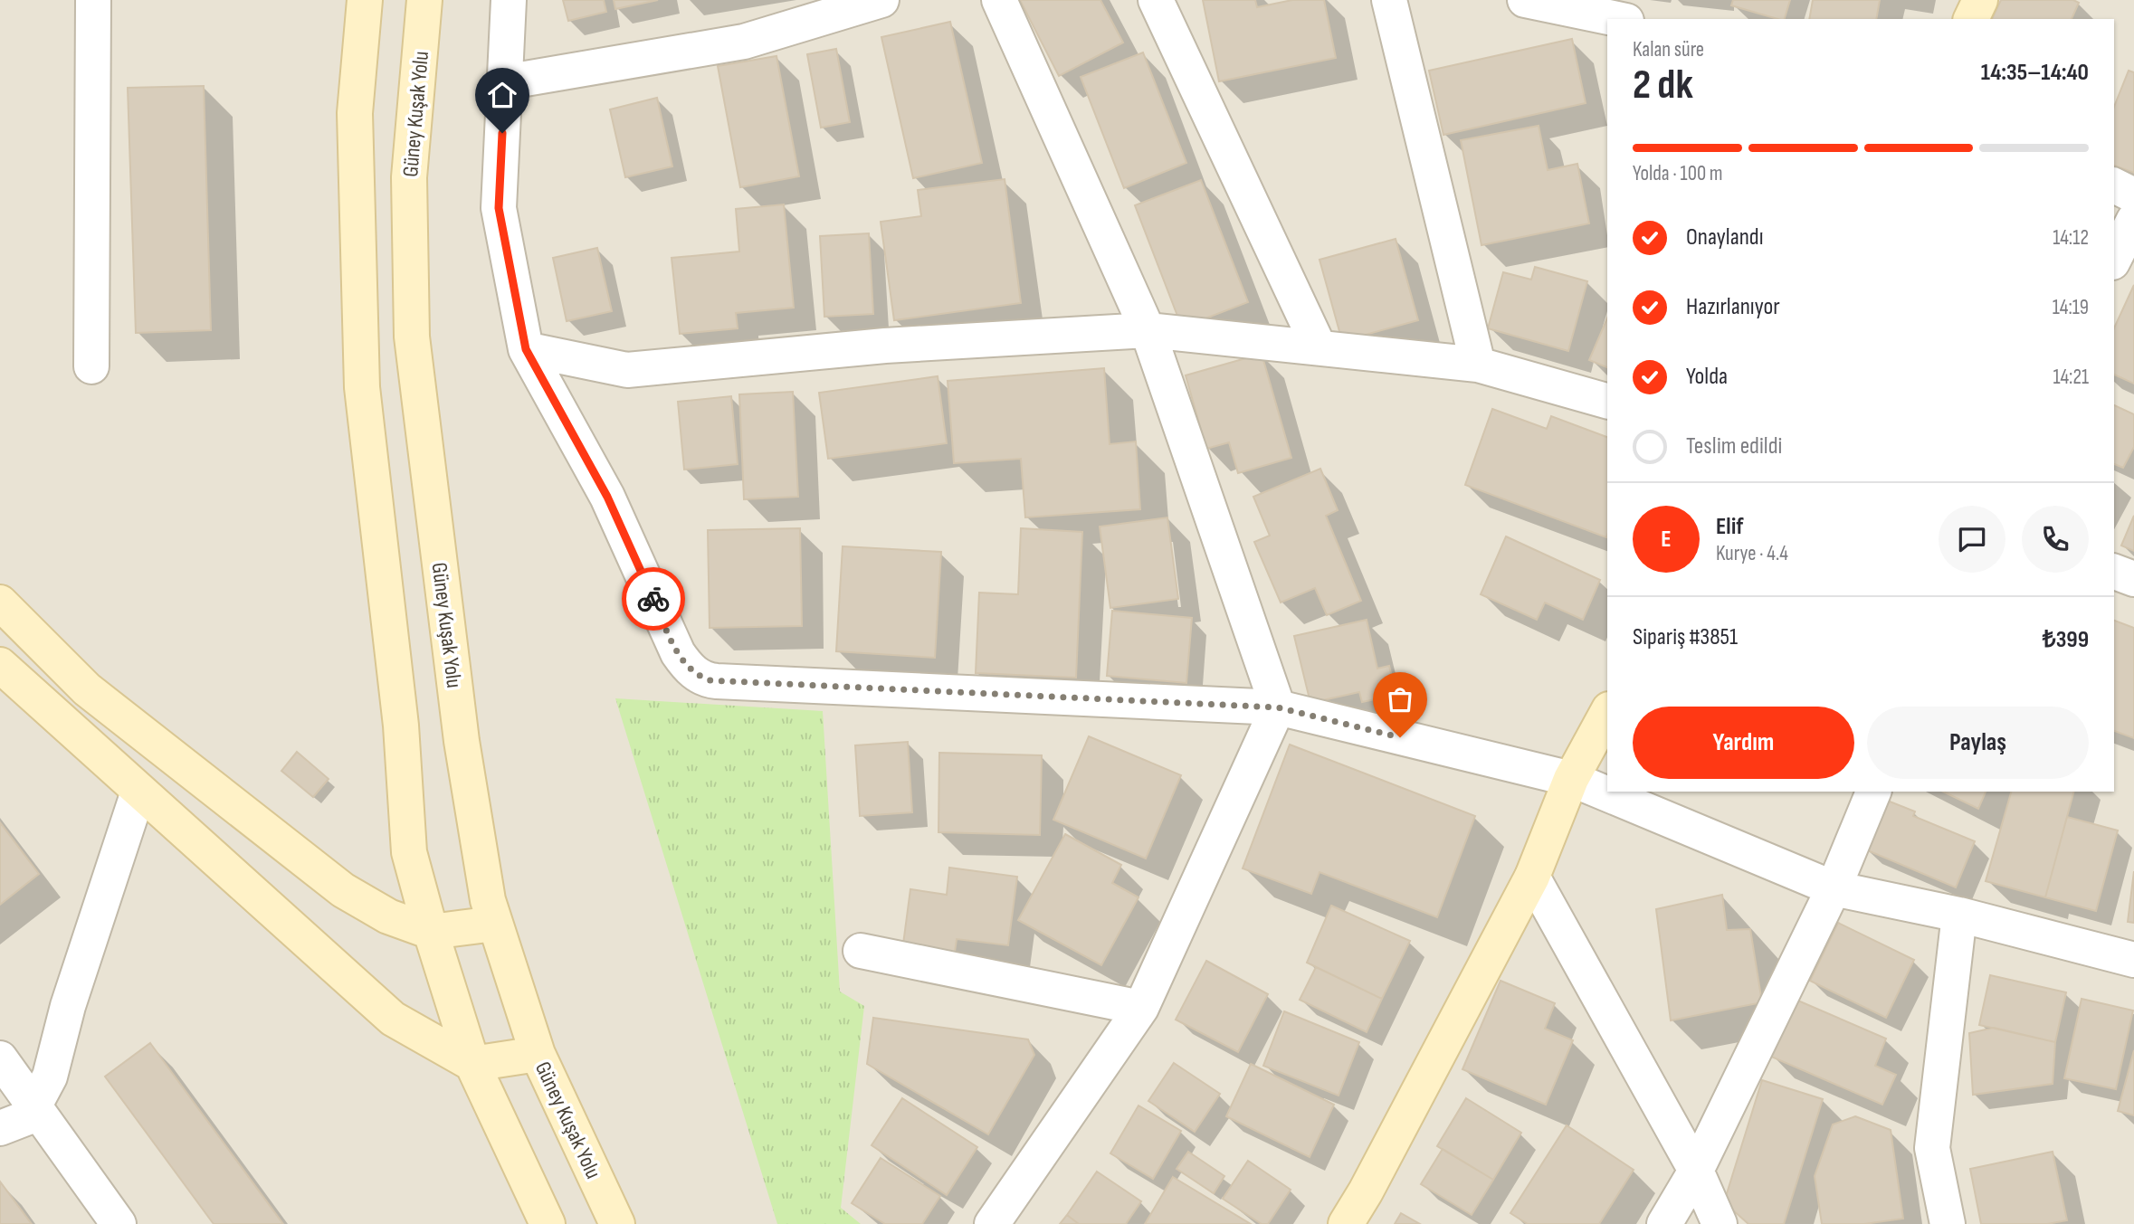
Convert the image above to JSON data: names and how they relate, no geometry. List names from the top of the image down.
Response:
{
  "streets": {
    "main road": ["Güney Kuşak Yolu"]
  },
  "page": {
    "heading": ["2 dk", "Kalan süre", "14:35–14:40"],
    "panel": [
      "Elif",
      "Kurye · 4.4",
      "Sipariş #3851",
      "₺399"
    ],
    "bar": "Yolda · 100 m",
    "list": [
      ["Onaylandı", "14:12"],
      ["Hazırlanıyor", "14:19"],
      ["Yolda", "14:21"],
      "Teslim edildi"
    ],
    "round": "E",
    "buttons": ["Yardım", "Paylaş"]
  }
}
